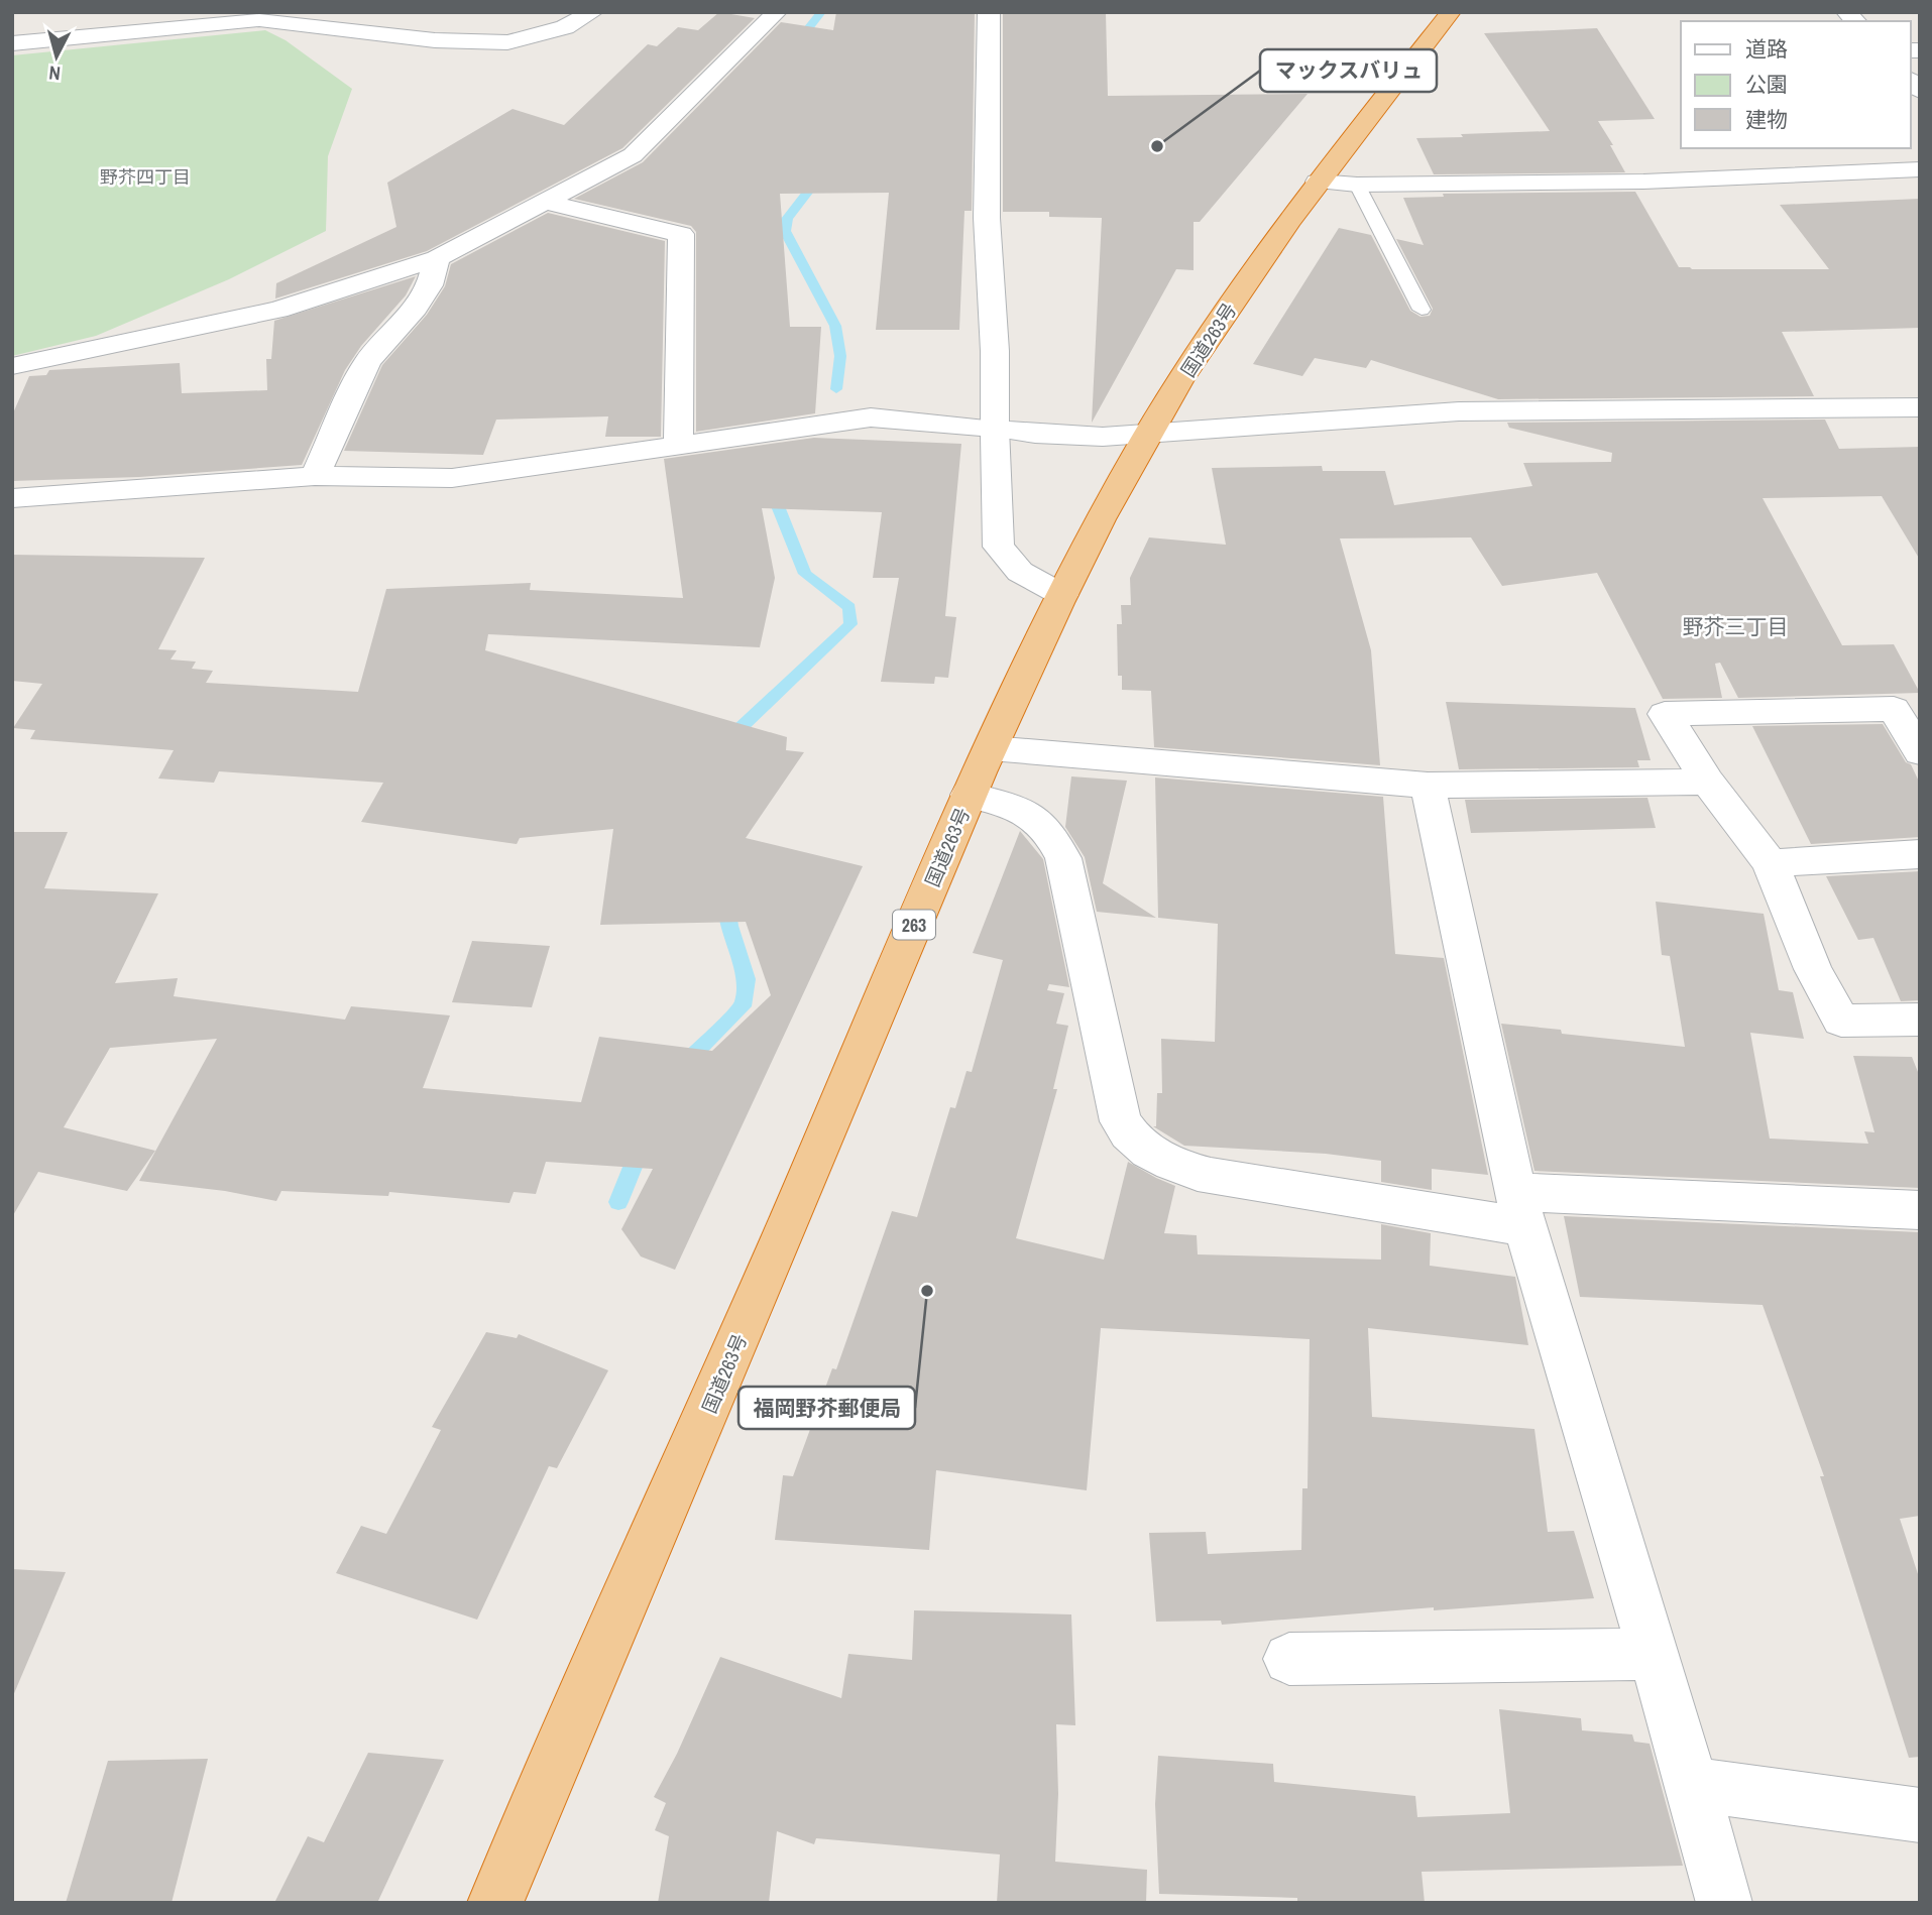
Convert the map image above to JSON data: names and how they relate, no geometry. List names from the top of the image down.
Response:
{
  "streets": {
    "highway": ["国道263号", "263"]
  },
  "districts": ["野芥四丁目", "野芥三丁目"],
  "places": ["マックスバリュ", "福岡野芥郵便局"],
  "legend": ["道路", "公園", "建物"],
  "north": "bottom"
}
